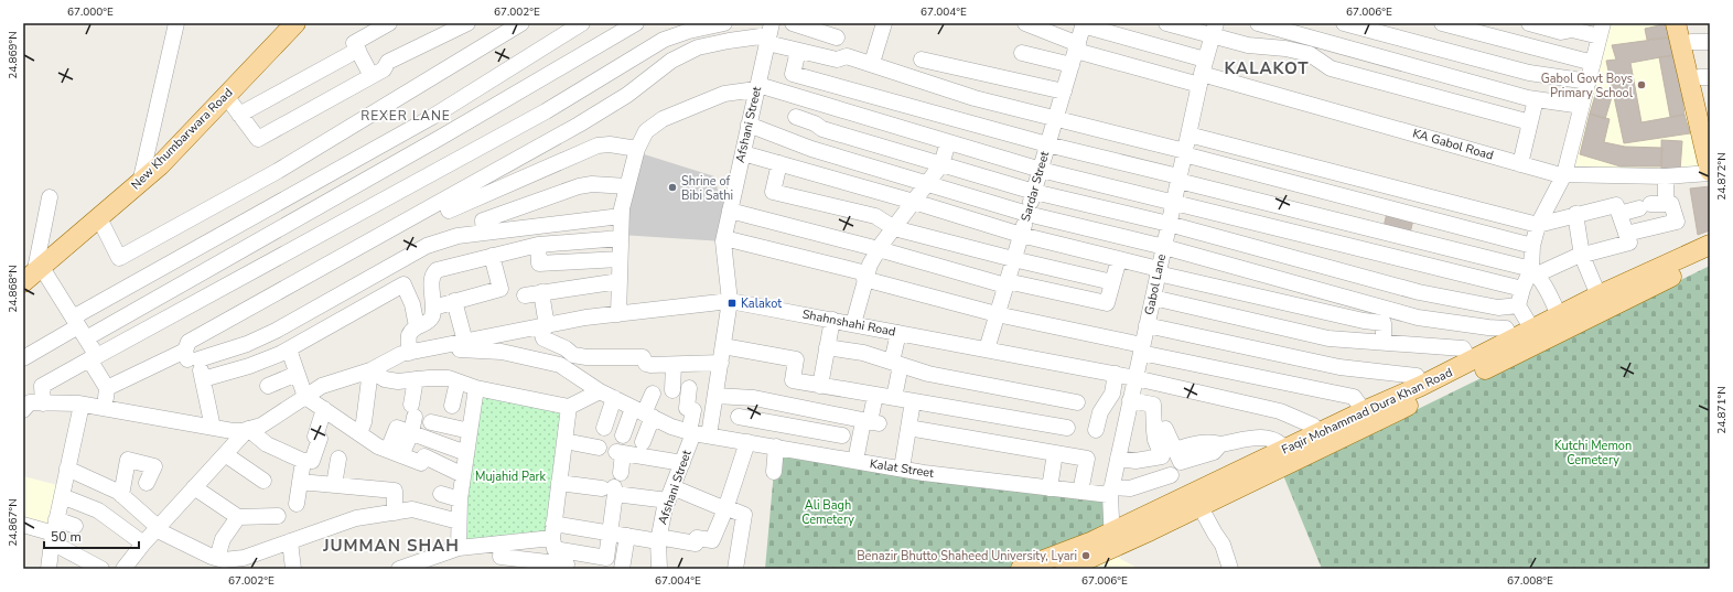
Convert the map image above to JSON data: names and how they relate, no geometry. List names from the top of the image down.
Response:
{
  "streets": {
    "main road": ["New Khumbarwara Road", "Faqir Mohammad Dura Khan Road"],
    "street": [
      "Afshani Street",
      "KA Gabol Road",
      "Sardar Street",
      "Gabol Lane",
      "Shahnshahi Road",
      "Kalat Street"
    ]
  },
  "crossings": [
    ["Afshani Street", "Shahnshahi Road"],
    ["Afshani Street", "Kalat Street"],
    ["KA Gabol Road", "Gabol Lane"],
    ["Sardar Street", "Shahnshahi Road"],
    ["Gabol Lane", "Shahnshahi Road"],
    ["Gabol Lane", "Faqir Mohammad Dura Khan Road"],
    ["Gabol Lane", "Kalat Street"],
    ["Shahnshahi Road", "Faqir Mohammad Dura Khan Road"],
    ["Shahnshahi Road", "Kalat Street"]
  ],
  "districts": ["KALAKOT", "REXER LANE", "JUMMAN SHAH"],
  "parks": ["Kutchi Memon Cemetery", "Mujahid Park", "Ali Bagh Cemetery"],
  "places": {
    "other": ["Gabol Govt Boys Primary School", "Shrine of Bibi Sathi", "Benazir Bhutto Shaheed University, Lyari"],
    "transit": ["Kalakot"]
  },
  "scale_bar": "50 m",
  "coordinates": [
    "67.000°E",
    "67.002°E",
    "67.004°E",
    "67.006°E",
    "24.869°N",
    "24.872°N",
    "24.868°N",
    "24.871°N",
    "24.867°N",
    "67.008°E"
  ]
}
